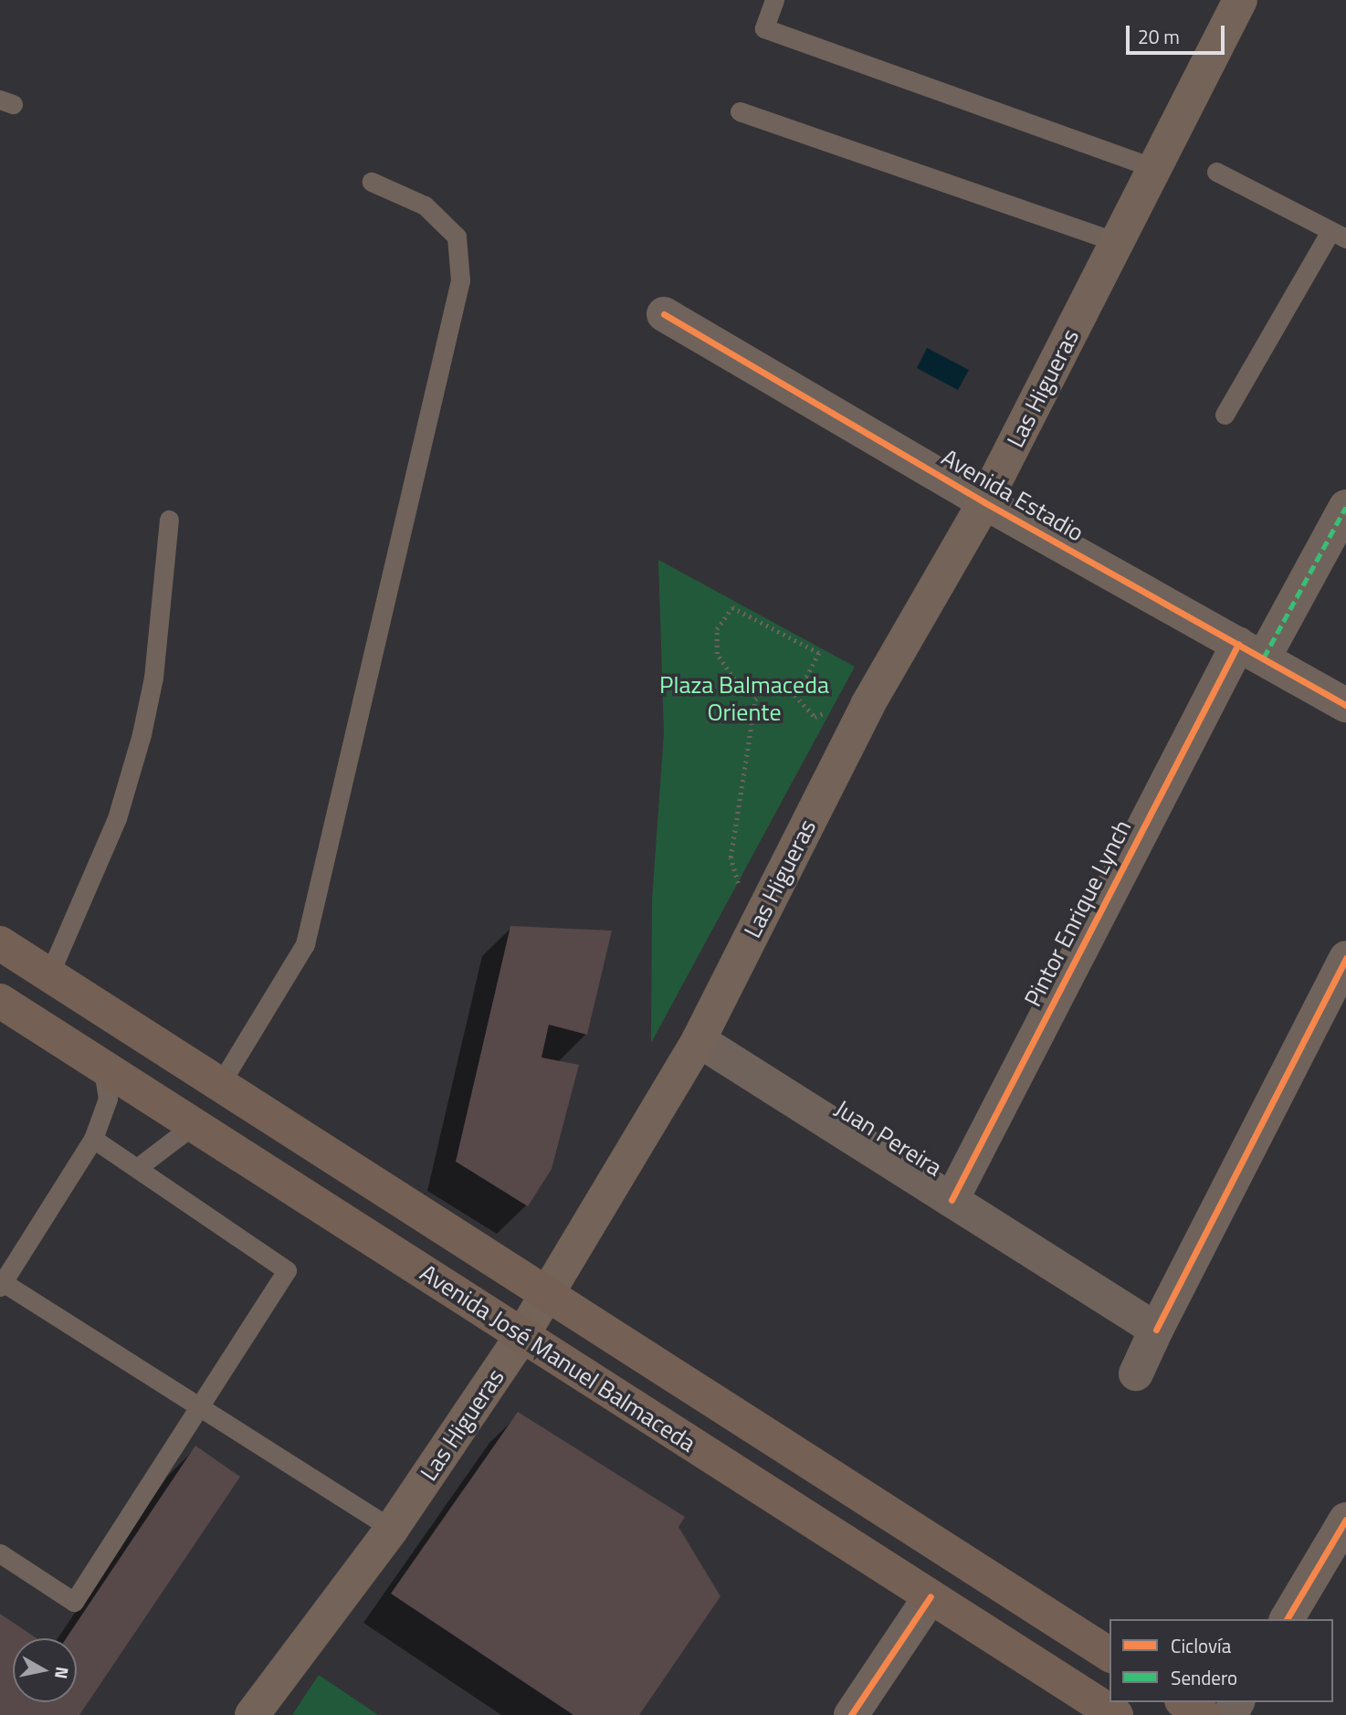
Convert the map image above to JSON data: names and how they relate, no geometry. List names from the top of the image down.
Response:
{
  "streets": {
    "main road": ["Las Higueras", "Avenida José Manuel Balmaceda"],
    "street": ["Avenida Estadio", "Pintor Enrique Lynch", "Juan Pereira"]
  },
  "crossings": [
    ["Las Higueras", "Avenida Estadio"],
    ["Las Higueras", "Juan Pereira"],
    ["Las Higueras", "Avenida José Manuel Balmaceda"],
    ["Avenida Estadio", "Pintor Enrique Lynch"],
    ["Pintor Enrique Lynch", "Juan Pereira"]
  ],
  "parks": ["Plaza Balmaceda Oriente"],
  "legend": ["Ciclovía", "Sendero"],
  "scale_bar": "20 m",
  "north": "right"
}
